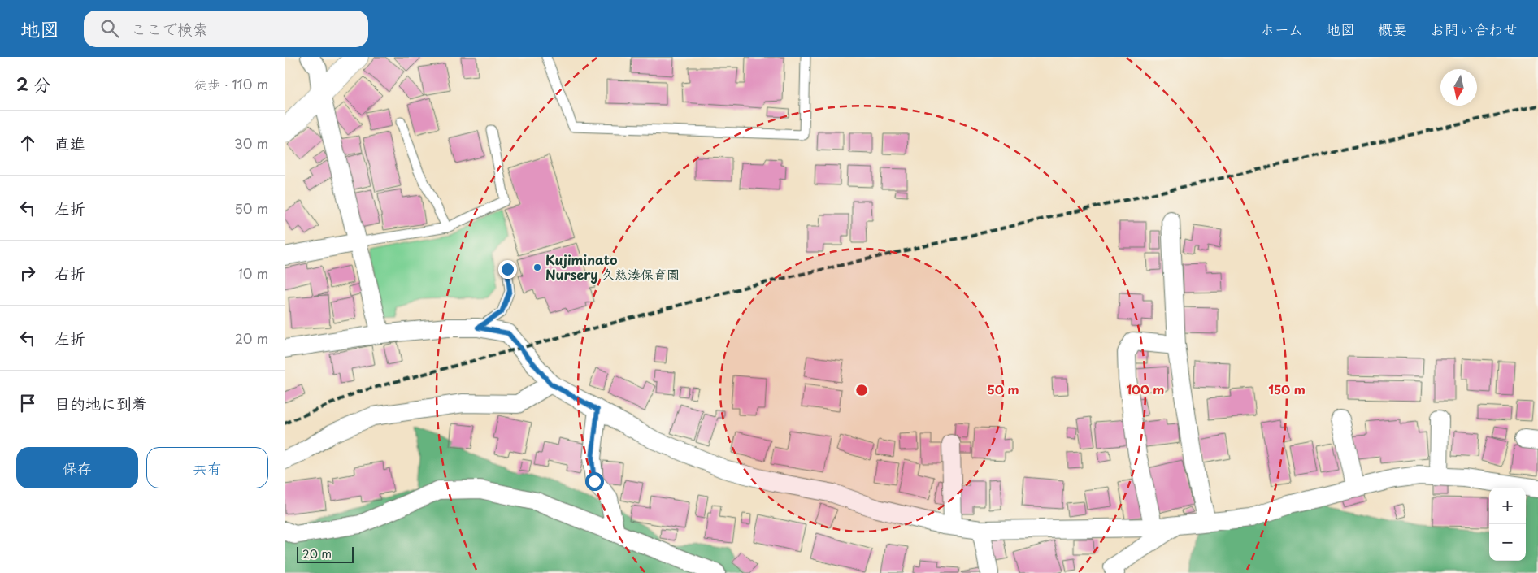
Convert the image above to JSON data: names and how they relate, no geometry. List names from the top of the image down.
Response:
{
  "places": ["Kujiminato Nursery 久慈湊保育園"],
  "scale_bar": "20 m",
  "north": "bottom",
  "page": {
    "header": "地図",
    "search": "ここで検索",
    "nav": [
      "ホーム",
      "地図",
      "概要",
      "お問い合わせ"
    ],
    "heading": ["2 分", "徒歩 · 110 m"],
    "list": [
      ["直進", "30 m"],
      ["左折", "50 m"],
      ["右折", "10 m"],
      ["左折", "20 m"],
      "目的地に到着"
    ],
    "buttons": ["保存", "共有"],
    "map_buttons": ["+", "−"],
    "scale": "20 m"
  },
  "rings": ["50 m", "100 m", "150 m"]
}
